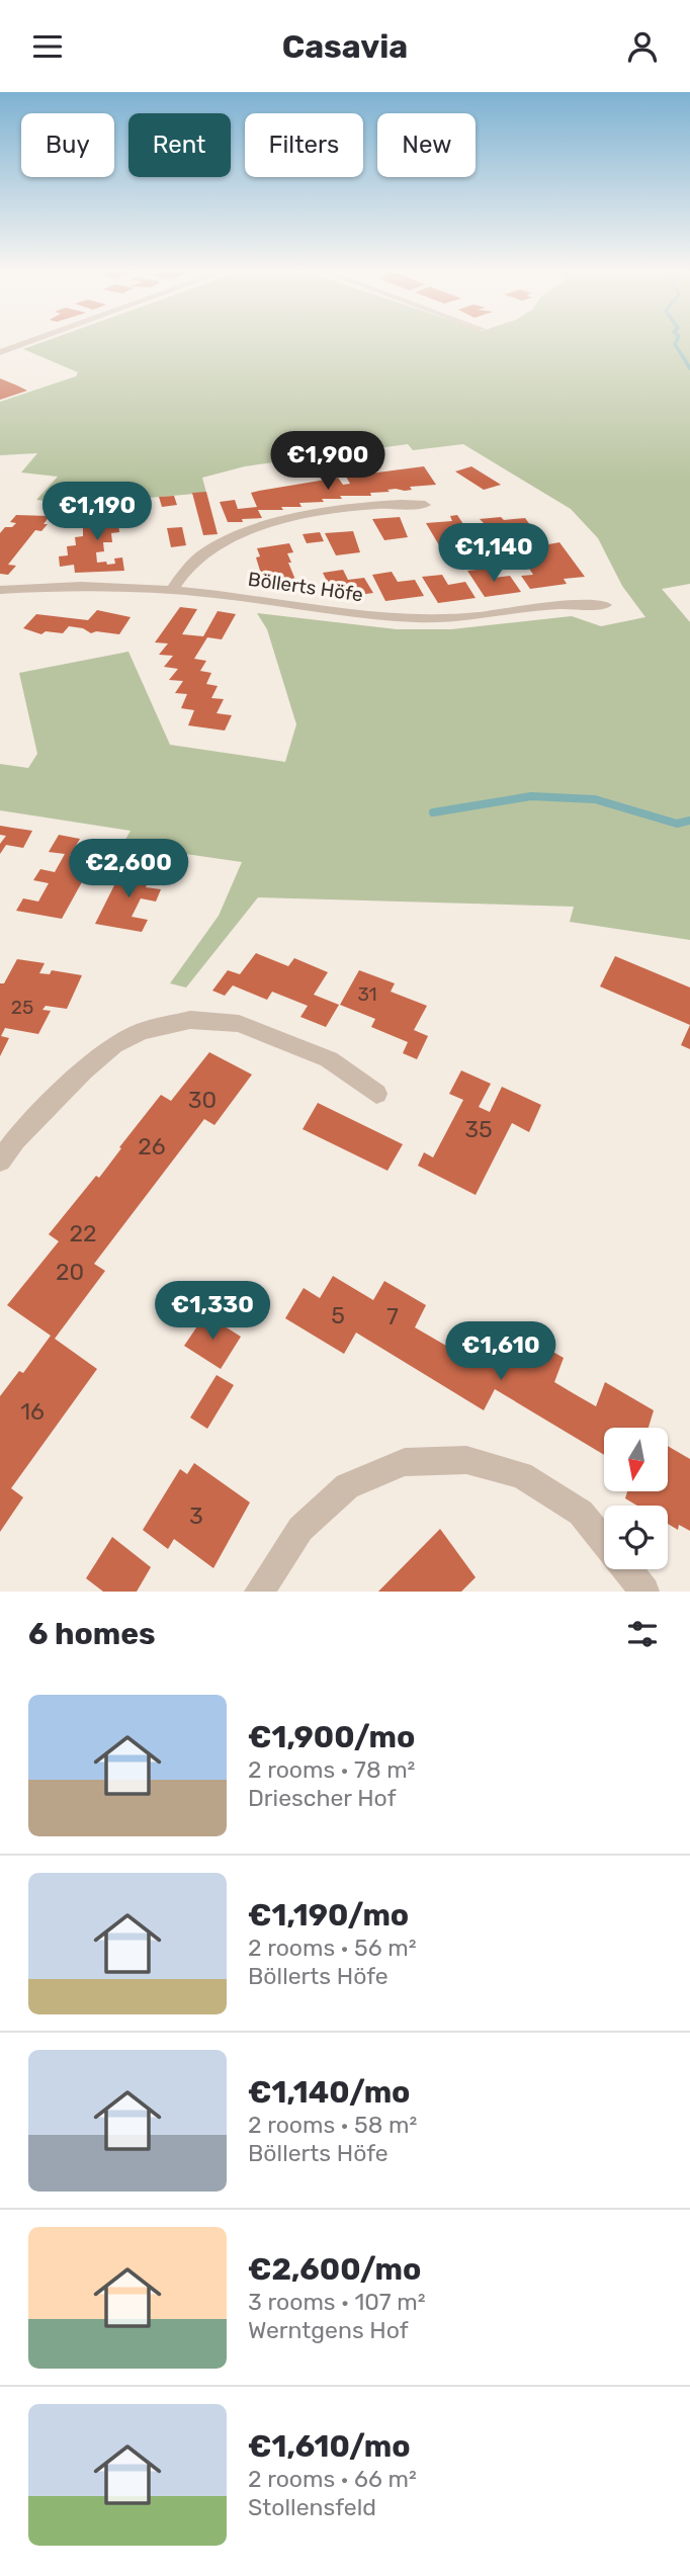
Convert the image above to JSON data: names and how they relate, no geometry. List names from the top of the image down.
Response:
{
  "streets": {
    "street": ["Böllerts Höfe"]
  },
  "house_numbers": [
    "31",
    "25",
    "30",
    "35",
    "26",
    "22",
    "20",
    "5",
    "7",
    "16",
    "3"
  ],
  "north": "bottom",
  "page": {
    "header": "Casavia",
    "chip": [
      "Buy",
      "Rent",
      "Filters",
      "New"
    ],
    "price": [
      "€1,900",
      "€1,190",
      "€1,140",
      "€2,600",
      "€1,330",
      "€1,610"
    ],
    "heading": "6 homes",
    "list": [
      {
        "name": "€1,900/mo",
        "note": "2 rooms · 78 m² · Driescher Hof"
      },
      {
        "name": "€1,190/mo",
        "note": "2 rooms · 56 m² · Böllerts Höfe"
      },
      {
        "name": "€1,140/mo",
        "note": "2 rooms · 58 m² · Böllerts Höfe"
      },
      {
        "name": "€2,600/mo",
        "note": "3 rooms · 107 m² · Werntgens Hof"
      },
      {
        "name": "€1,610/mo",
        "note": "2 rooms · 66 m² · Stollensfeld"
      }
    ]
  }
}
